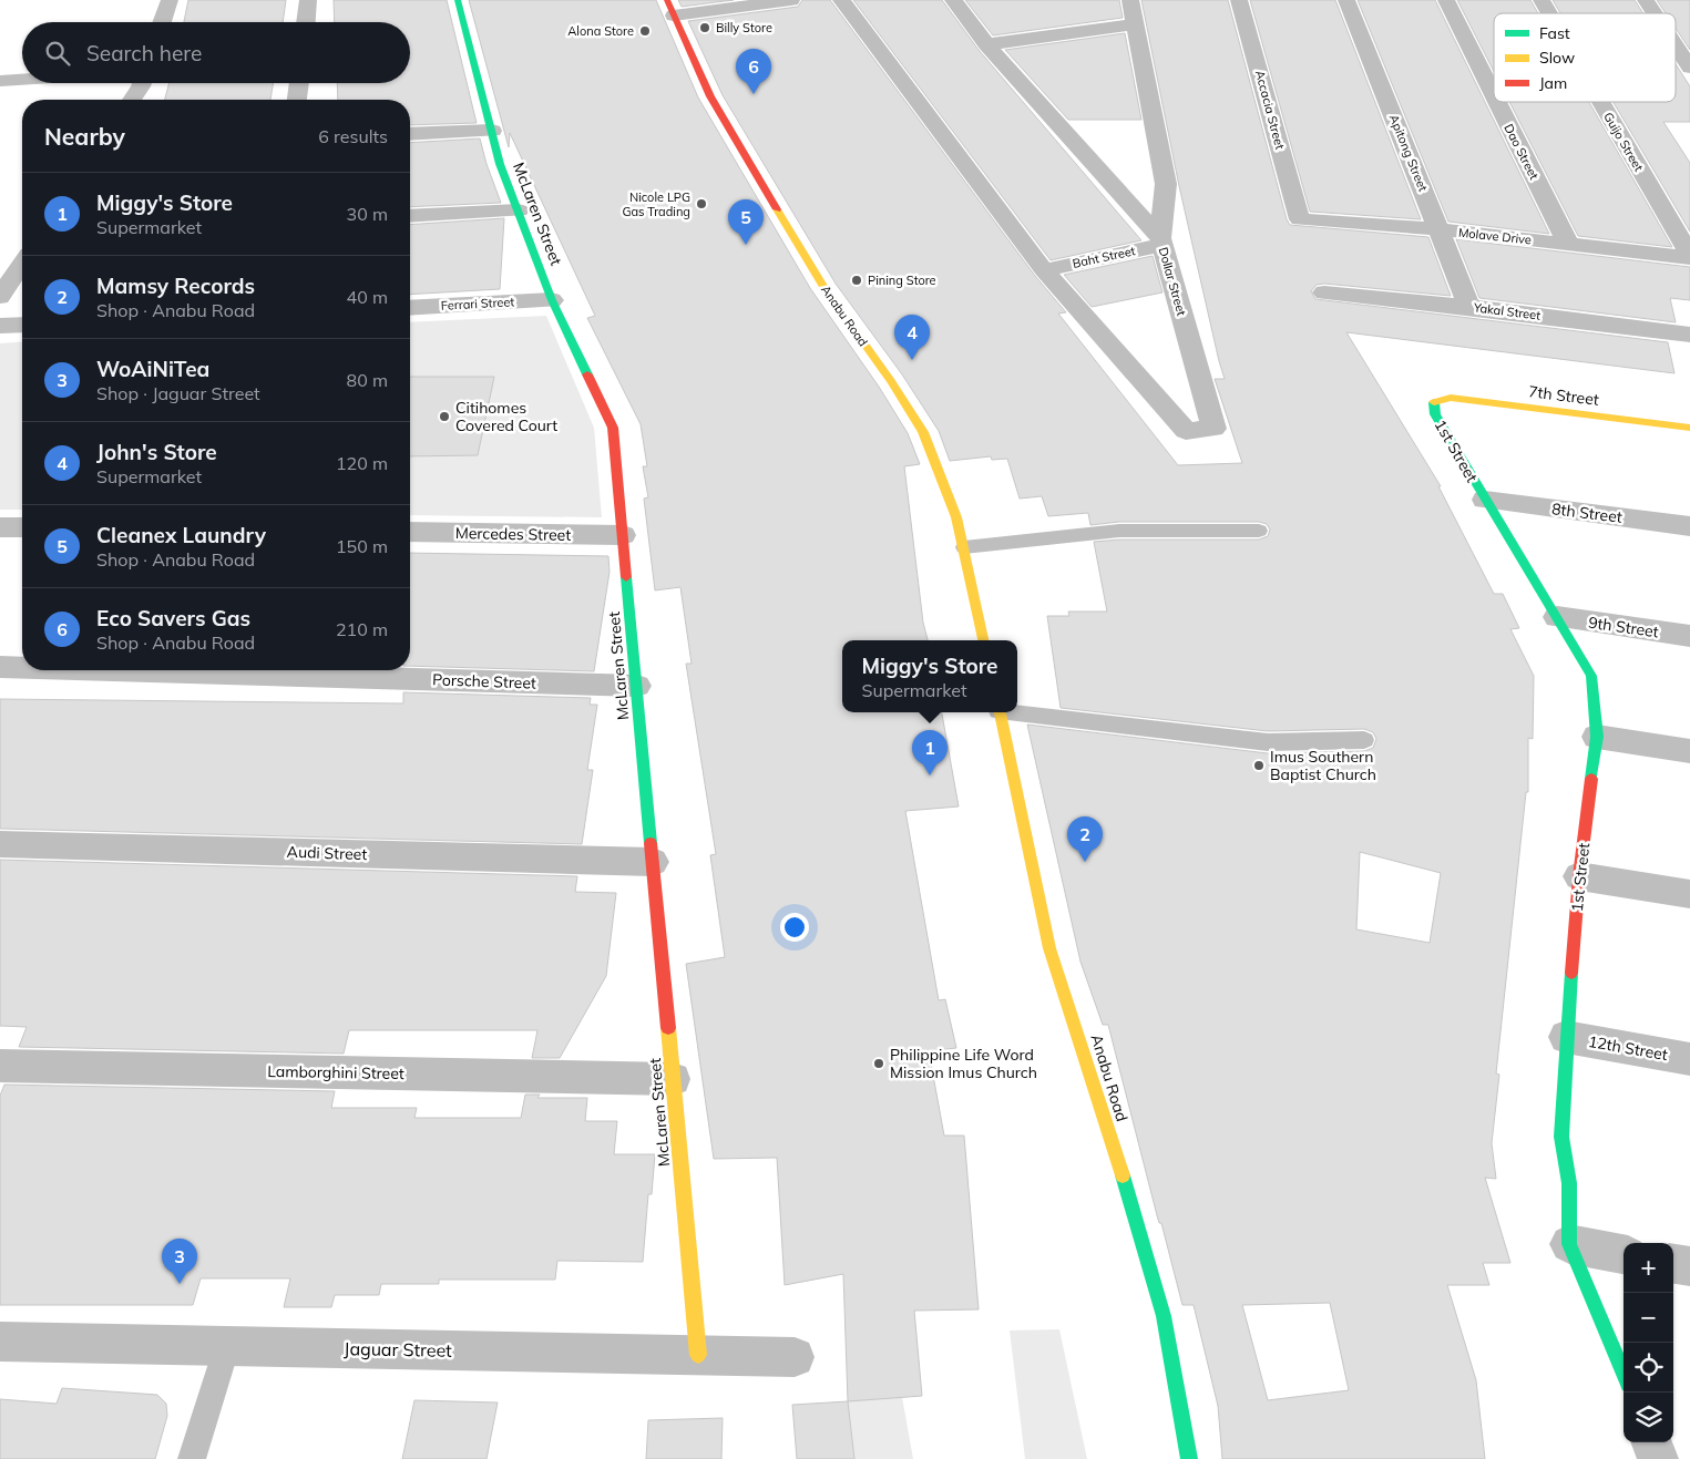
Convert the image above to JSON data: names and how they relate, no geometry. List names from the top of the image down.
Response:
{
  "streets": {
    "street": [
      "Accacia Street",
      "Guijo Street",
      "Dao Street",
      "Apitong Street",
      "McLaren Street",
      "Molave Drive",
      "Baht Street",
      "Dollar Street",
      "Ferrari Street",
      "Yakal Street",
      "Anabu Road",
      "7th Street",
      "1st Street",
      "8th Street",
      "Mercedes Street",
      "9th Street",
      "Porsche Street",
      "Audi Street",
      "12th Street",
      "Lamborghini Street",
      "Jaguar Street"
    ]
  },
  "crossings": [
    ["Accacia Street", "Molave Drive"],
    ["Guijo Street", "Molave Drive"],
    ["Dao Street", "Molave Drive"],
    ["Apitong Street", "Molave Drive"],
    ["Apitong Street", "Yakal Street"],
    ["McLaren Street", "Ferrari Street"],
    ["McLaren Street", "Mercedes Street"],
    ["McLaren Street", "Porsche Street"],
    ["McLaren Street", "Audi Street"],
    ["McLaren Street", "Lamborghini Street"],
    ["McLaren Street", "Jaguar Street"],
    ["Baht Street", "Dollar Street"],
    ["7th Street", "1st Street"],
    ["1st Street", "8th Street"],
    ["1st Street", "9th Street"],
    ["1st Street", "12th Street"]
  ],
  "places": [
    "Billy Store",
    "Alona Store",
    "Nicole LPG Gas Trading",
    "Pining Store",
    "Citihomes Covered Court",
    "Imus Southern Baptist Church",
    "Philippine Life Word Mission Imus Church"
  ],
  "legend": ["Fast", "Slow", "Jam"],
  "page": {
    "search": "Search here",
    "pins": [
      "6",
      "5",
      "4",
      "1",
      "2",
      "3"
    ],
    "heading": ["Nearby", "6 results"],
    "list": [
      {
        "mark": "1",
        "name": "Miggy's Store",
        "note": "Supermarket",
        "value": "30 m"
      },
      {
        "mark": "2",
        "name": "Mamsy Records",
        "note": "Shop · Anabu Road",
        "value": "40 m"
      },
      {
        "mark": "3",
        "name": "WoAiNiTea",
        "note": "Shop · Jaguar Street",
        "value": "80 m"
      },
      {
        "mark": "4",
        "name": "John's Store",
        "note": "Supermarket",
        "value": "120 m"
      },
      {
        "mark": "5",
        "name": "Cleanex Laundry",
        "note": "Shop · Anabu Road",
        "value": "150 m"
      },
      {
        "mark": "6",
        "name": "Eco Savers Gas",
        "note": "Shop · Anabu Road",
        "value": "210 m"
      }
    ],
    "popup": ["Miggy's Store", "Supermarket"],
    "map_buttons": ["+", "−"]
  }
}
